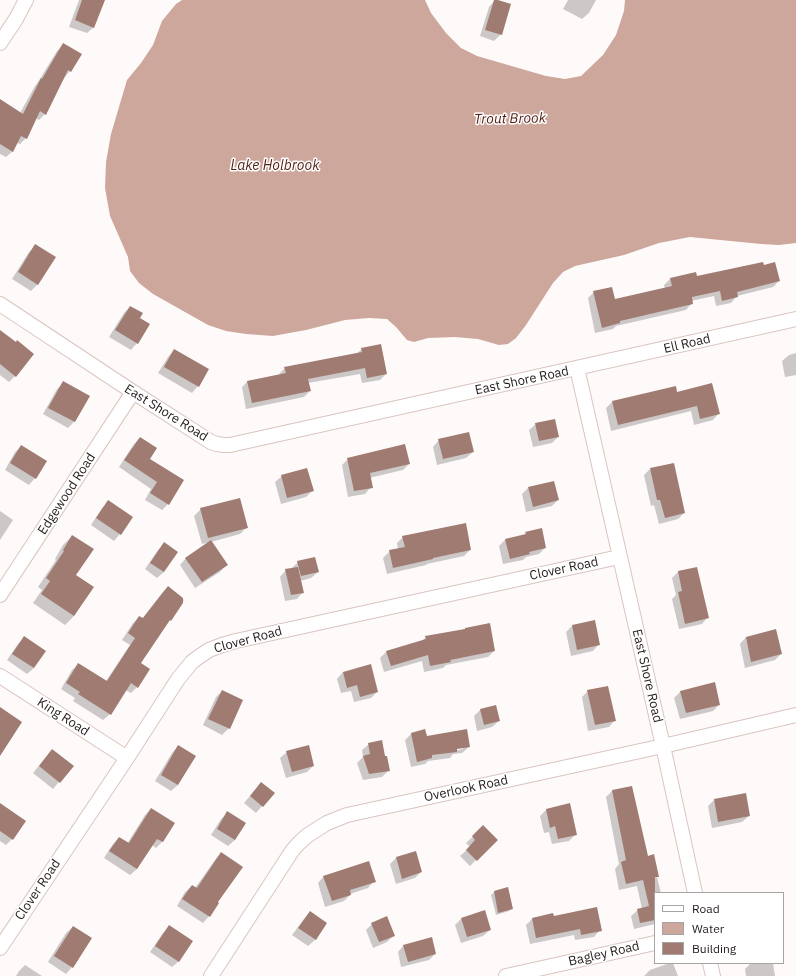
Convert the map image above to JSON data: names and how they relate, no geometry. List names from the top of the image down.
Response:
{
  "streets": {
    "street": [
      "Ell Road",
      "East Shore Road",
      "Edgewood Road",
      "Clover Road",
      "King Road",
      "Overlook Road",
      "Bagley Road"
    ]
  },
  "crossings": [
    ["Ell Road", "East Shore Road"],
    ["East Shore Road", "Edgewood Road"],
    ["East Shore Road", "Clover Road"],
    ["East Shore Road", "Overlook Road"],
    ["Clover Road", "King Road"]
  ],
  "water": ["Trout Brook", "Lake Holbrook"],
  "legend": ["Road", "Water", "Building"]
}
